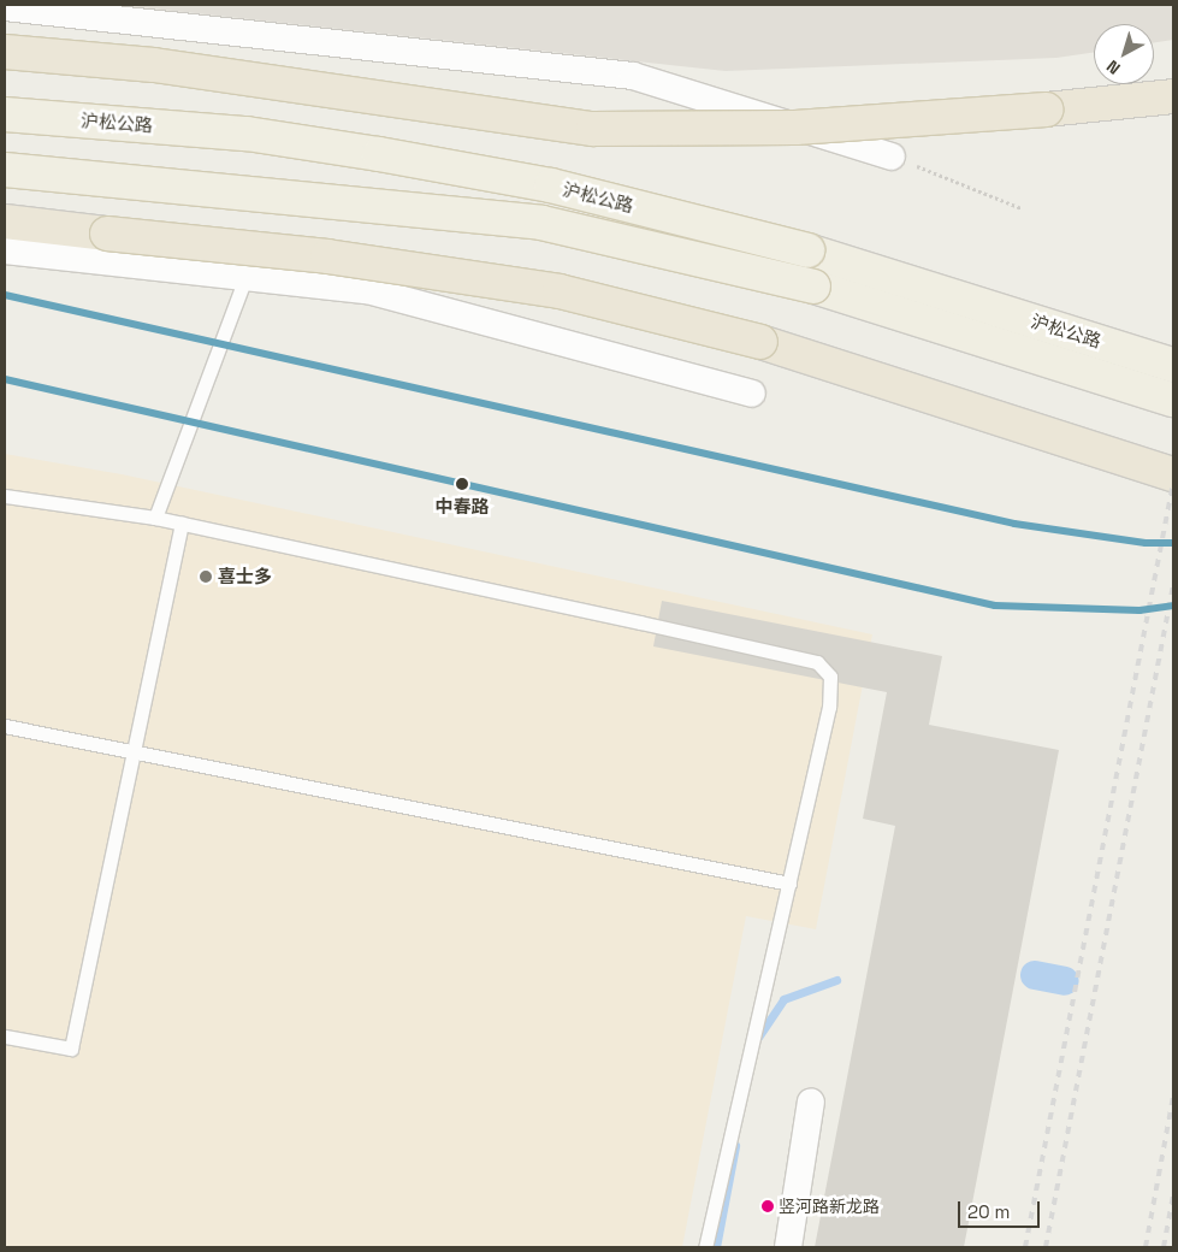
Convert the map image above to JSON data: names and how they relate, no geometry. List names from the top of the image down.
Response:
{
  "streets": {
    "main road": ["沪松公路"]
  },
  "places": ["中春路", "喜士多", "竖河路新龙路"],
  "scale_bar": "20 m",
  "north": "bottom left"
}
